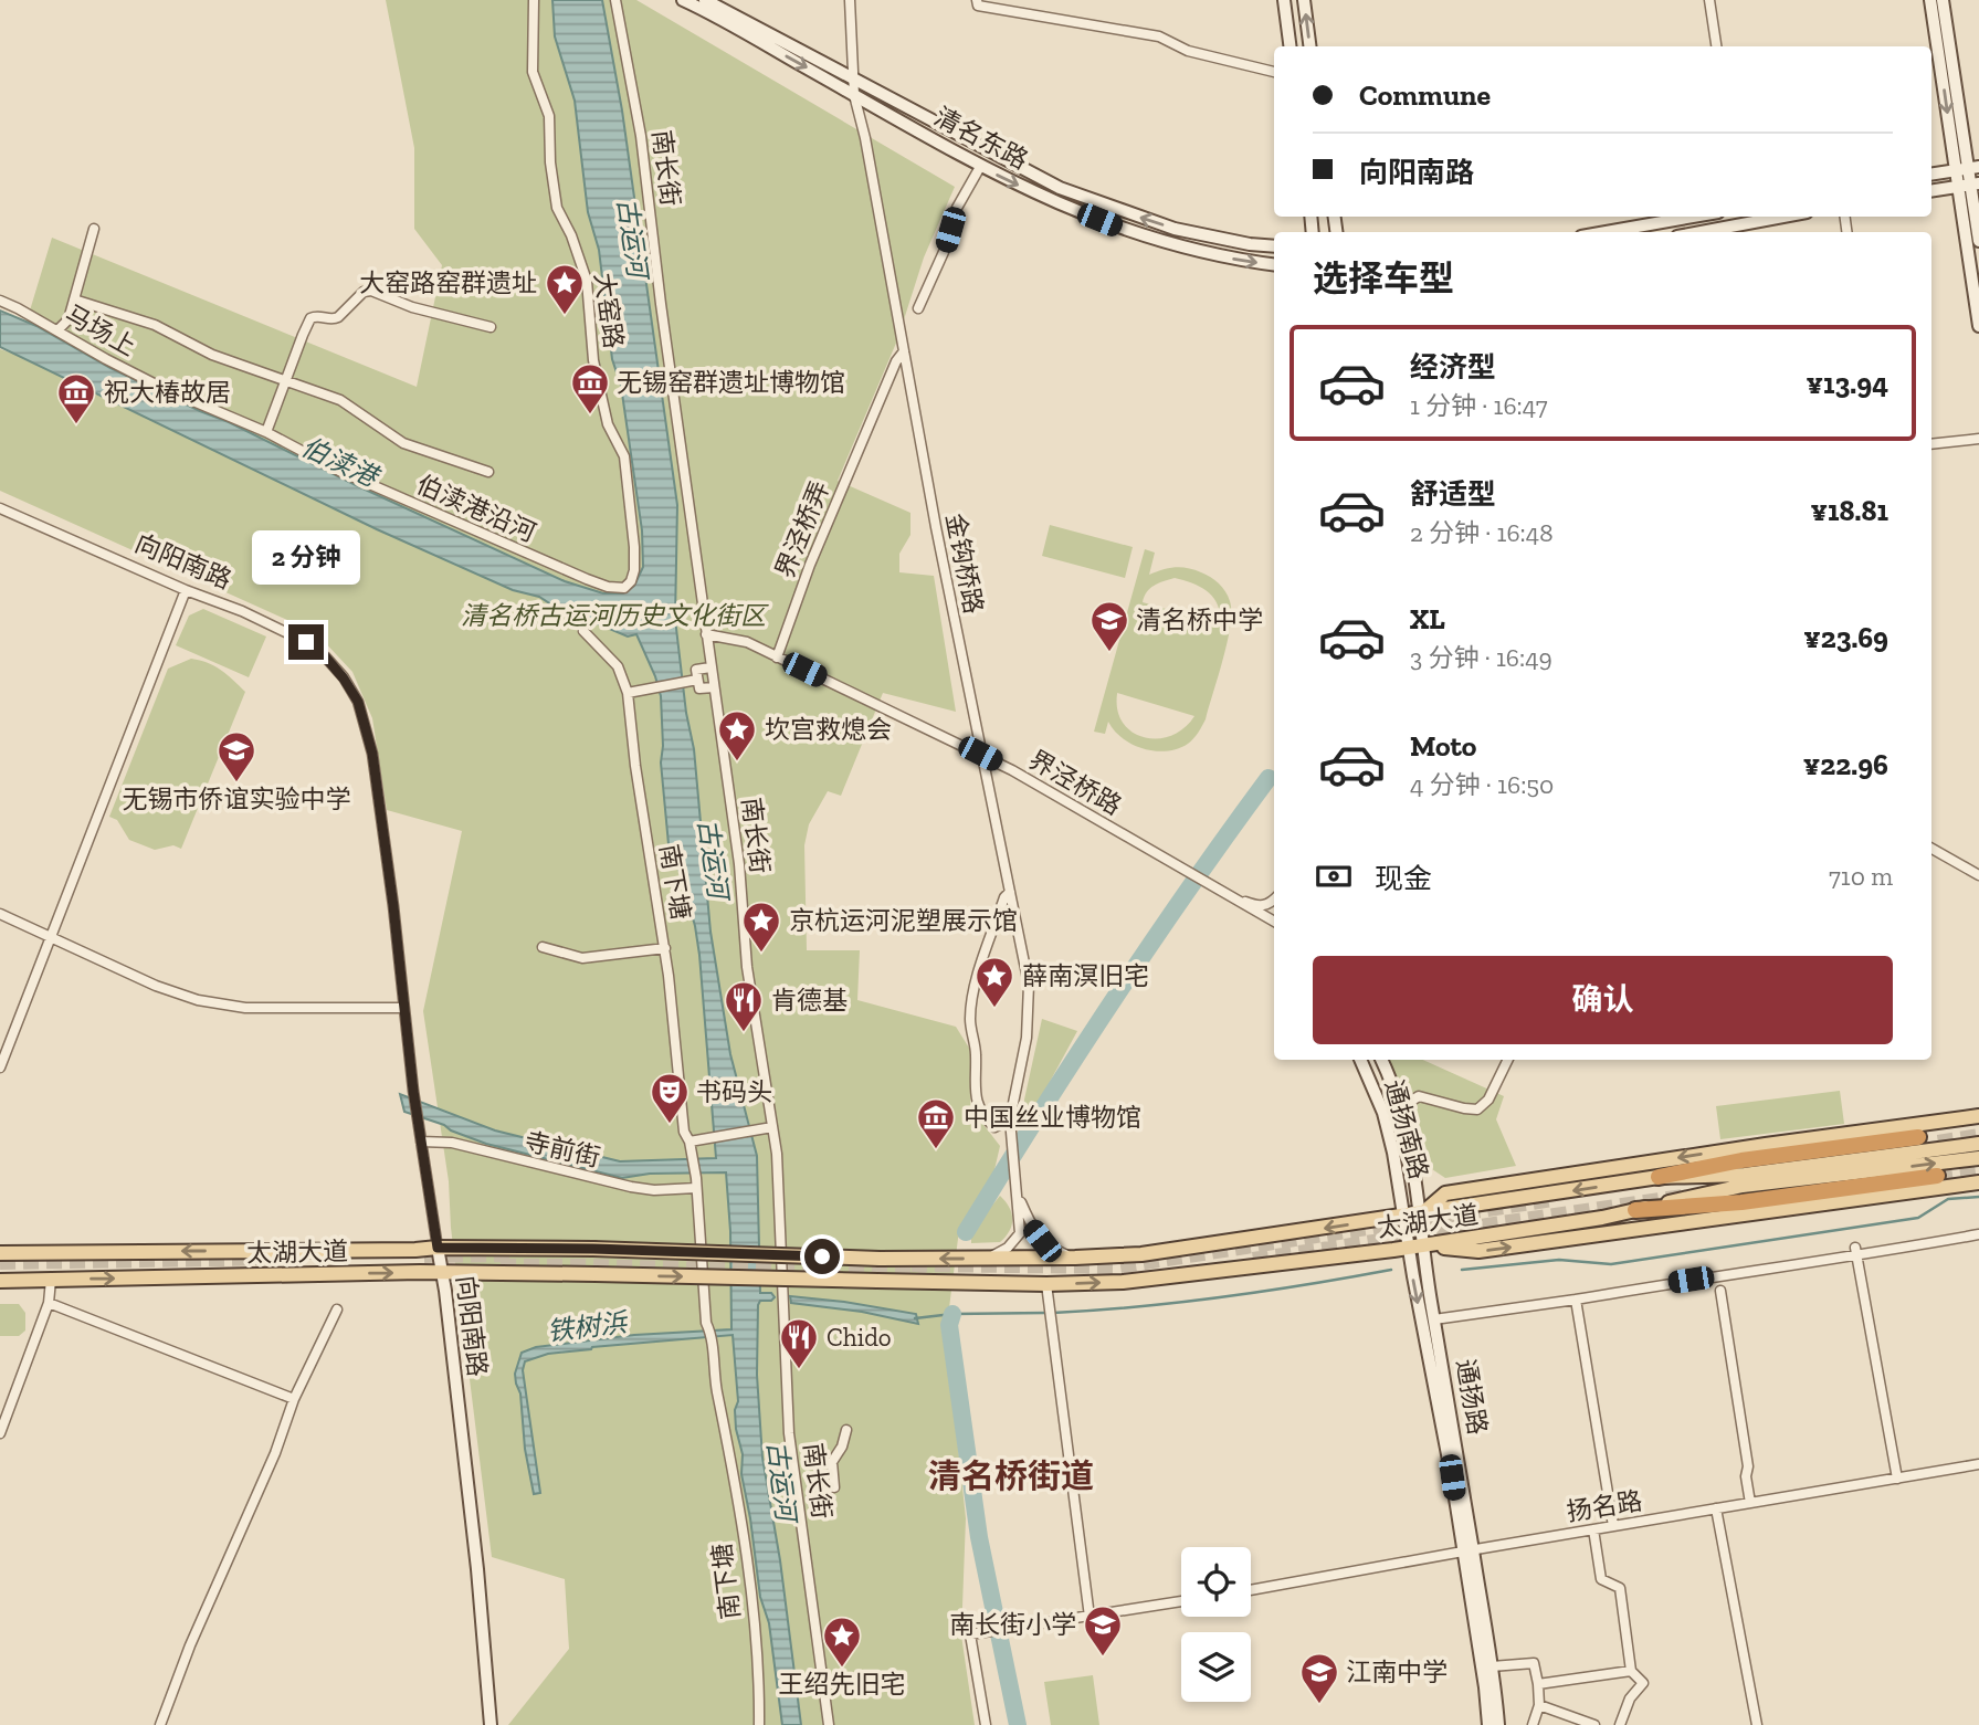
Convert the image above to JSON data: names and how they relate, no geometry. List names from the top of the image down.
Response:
{
  "streets": {
    "main road": [
      "清名东路",
      "向阳南路",
      "通扬南路",
      "太湖大道",
      "通扬路"
    ],
    "street": [
      "南长街",
      "大窑路",
      "马场上",
      "伯渎港沿河",
      "界泾桥弄",
      "金钩桥路",
      "界泾桥路",
      "南下塘",
      "寺前街",
      "扬名路"
    ]
  },
  "crossings": [
    ["清名东路", "金钩桥路"],
    ["大窑路", "伯渎港沿河"],
    ["马场上", "伯渎港沿河"],
    ["界泾桥弄", "金钩桥路"],
    ["界泾桥弄", "界泾桥路"],
    ["向阳南路", "寺前街"],
    ["向阳南路", "太湖大道"],
    ["金钩桥路", "界泾桥路"],
    ["金钩桥路", "太湖大道"],
    ["南下塘", "寺前街"],
    ["通扬南路", "太湖大道"],
    ["通扬南路", "通扬路"],
    ["太湖大道", "通扬路"],
    ["通扬路", "扬名路"]
  ],
  "districts": ["清名桥街道"],
  "water": ["古运河", "伯渎港", "铁树浜"],
  "parks": ["清名桥古运河历史文化街区"],
  "places": {
    "place": [
      "大窑路窑群遗址",
      "坎宫救熄会",
      "京杭运河泥塑展示馆",
      "薛南溟旧宅",
      "王绍先旧宅"
    ],
    "museum": ["无锡窑群遗址博物馆", "祝大椿故居", "中国丝业博物馆"],
    "school or university": [
      "清名桥中学",
      "无锡市侨谊实验中学",
      "南长街小学",
      "江南中学"
    ],
    "restaurant": ["肯德基", "Chido"],
    "theatre": ["书码头"]
  },
  "page": {
    "banner": ["Commune", "向阳南路"],
    "heading": "选择车型",
    "list": [
      {
        "name": "经济型",
        "note": "1 分钟 · 16:47",
        "value": "¥13.94"
      },
      {
        "name": "舒适型",
        "note": "2 分钟 · 16:48",
        "value": "¥18.81"
      },
      {
        "name": "XL",
        "note": "3 分钟 · 16:49",
        "value": "¥23.69"
      },
      {
        "name": "Moto",
        "note": "4 分钟 · 16:50",
        "value": "¥22.96"
      }
    ],
    "bubble": "2 分钟",
    "pay": ["现金", "710 m"],
    "buttons": "确认"
  }
}
